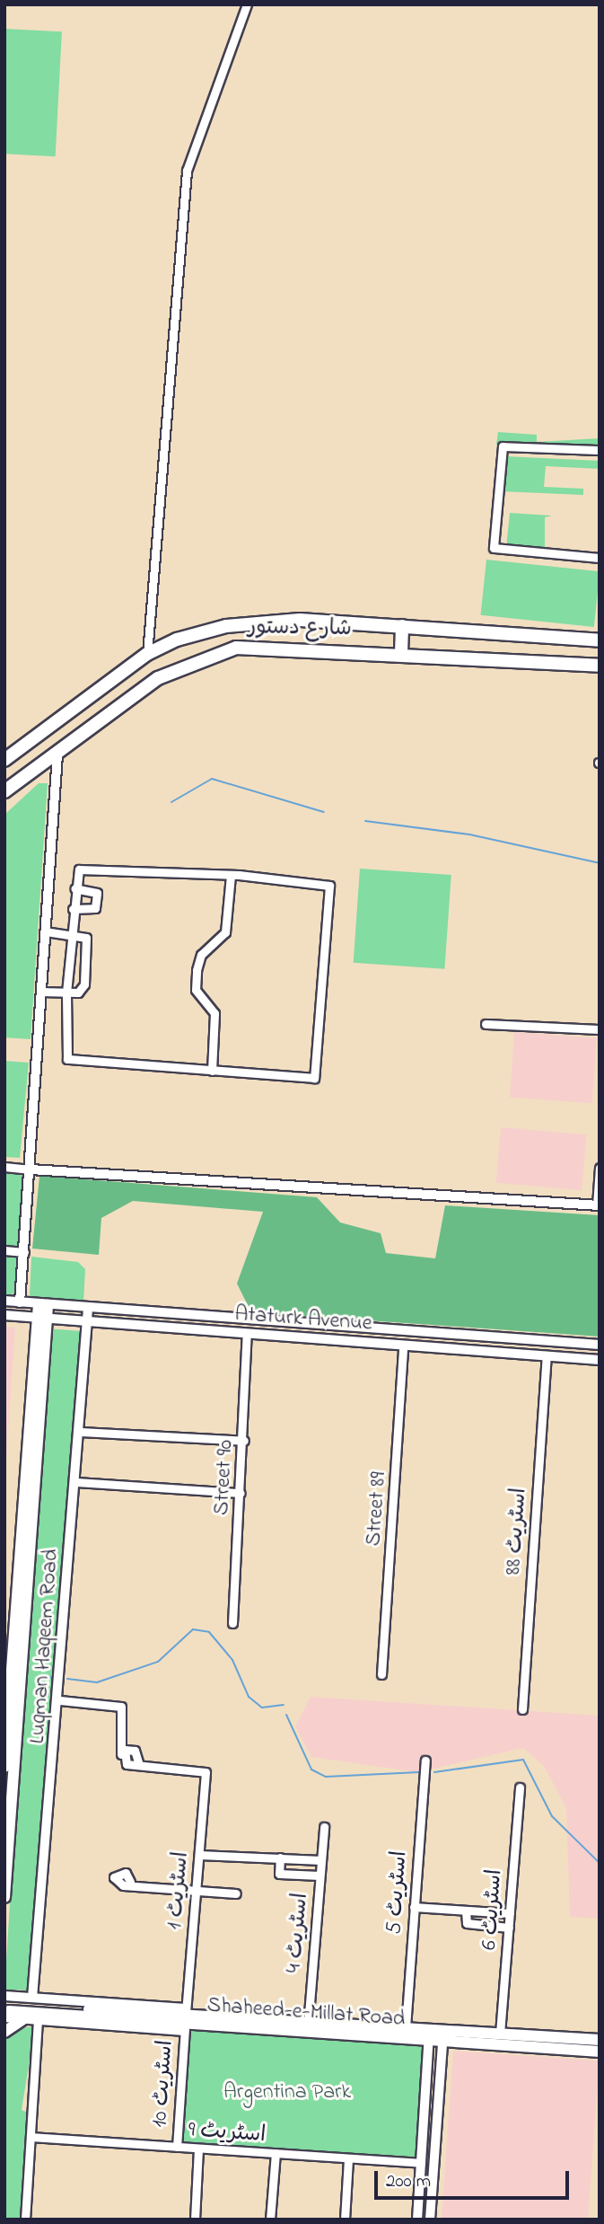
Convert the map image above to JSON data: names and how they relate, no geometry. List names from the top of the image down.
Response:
{
  "streets": {
    "main road": ["شارع دستور", "Shaheed-e-Millat Road"],
    "street": [
      "Ataturk Avenue",
      "Street 90",
      "Street 89",
      "اسٹریٹ 88",
      "Luqman Haqeem Road",
      "اسٹریٹ 1",
      "اسٹریٹ 5",
      "اسٹریٹ 6",
      "اسٹریٹ 4",
      "اسٹریٹ 10",
      "اسٹریٹ 9"
    ]
  },
  "crossings": [
    ["Ataturk Avenue", "Street 90"],
    ["Ataturk Avenue", "Street 89"],
    ["Ataturk Avenue", "اسٹریٹ 88"],
    ["Ataturk Avenue", "Luqman Haqeem Road"],
    ["Luqman Haqeem Road", "Shaheed-e-Millat Road"],
    ["اسٹریٹ 1", "Shaheed-e-Millat Road"],
    ["اسٹریٹ 1", "اسٹریٹ 10"],
    ["اسٹریٹ 5", "Shaheed-e-Millat Road"],
    ["اسٹریٹ 6", "Shaheed-e-Millat Road"],
    ["اسٹریٹ 4", "Shaheed-e-Millat Road"],
    ["Shaheed-e-Millat Road", "اسٹریٹ 10"],
    ["اسٹریٹ 10", "اسٹریٹ 9"]
  ],
  "parks": ["Argentina Park"],
  "scale_bar": "200 m"
}
